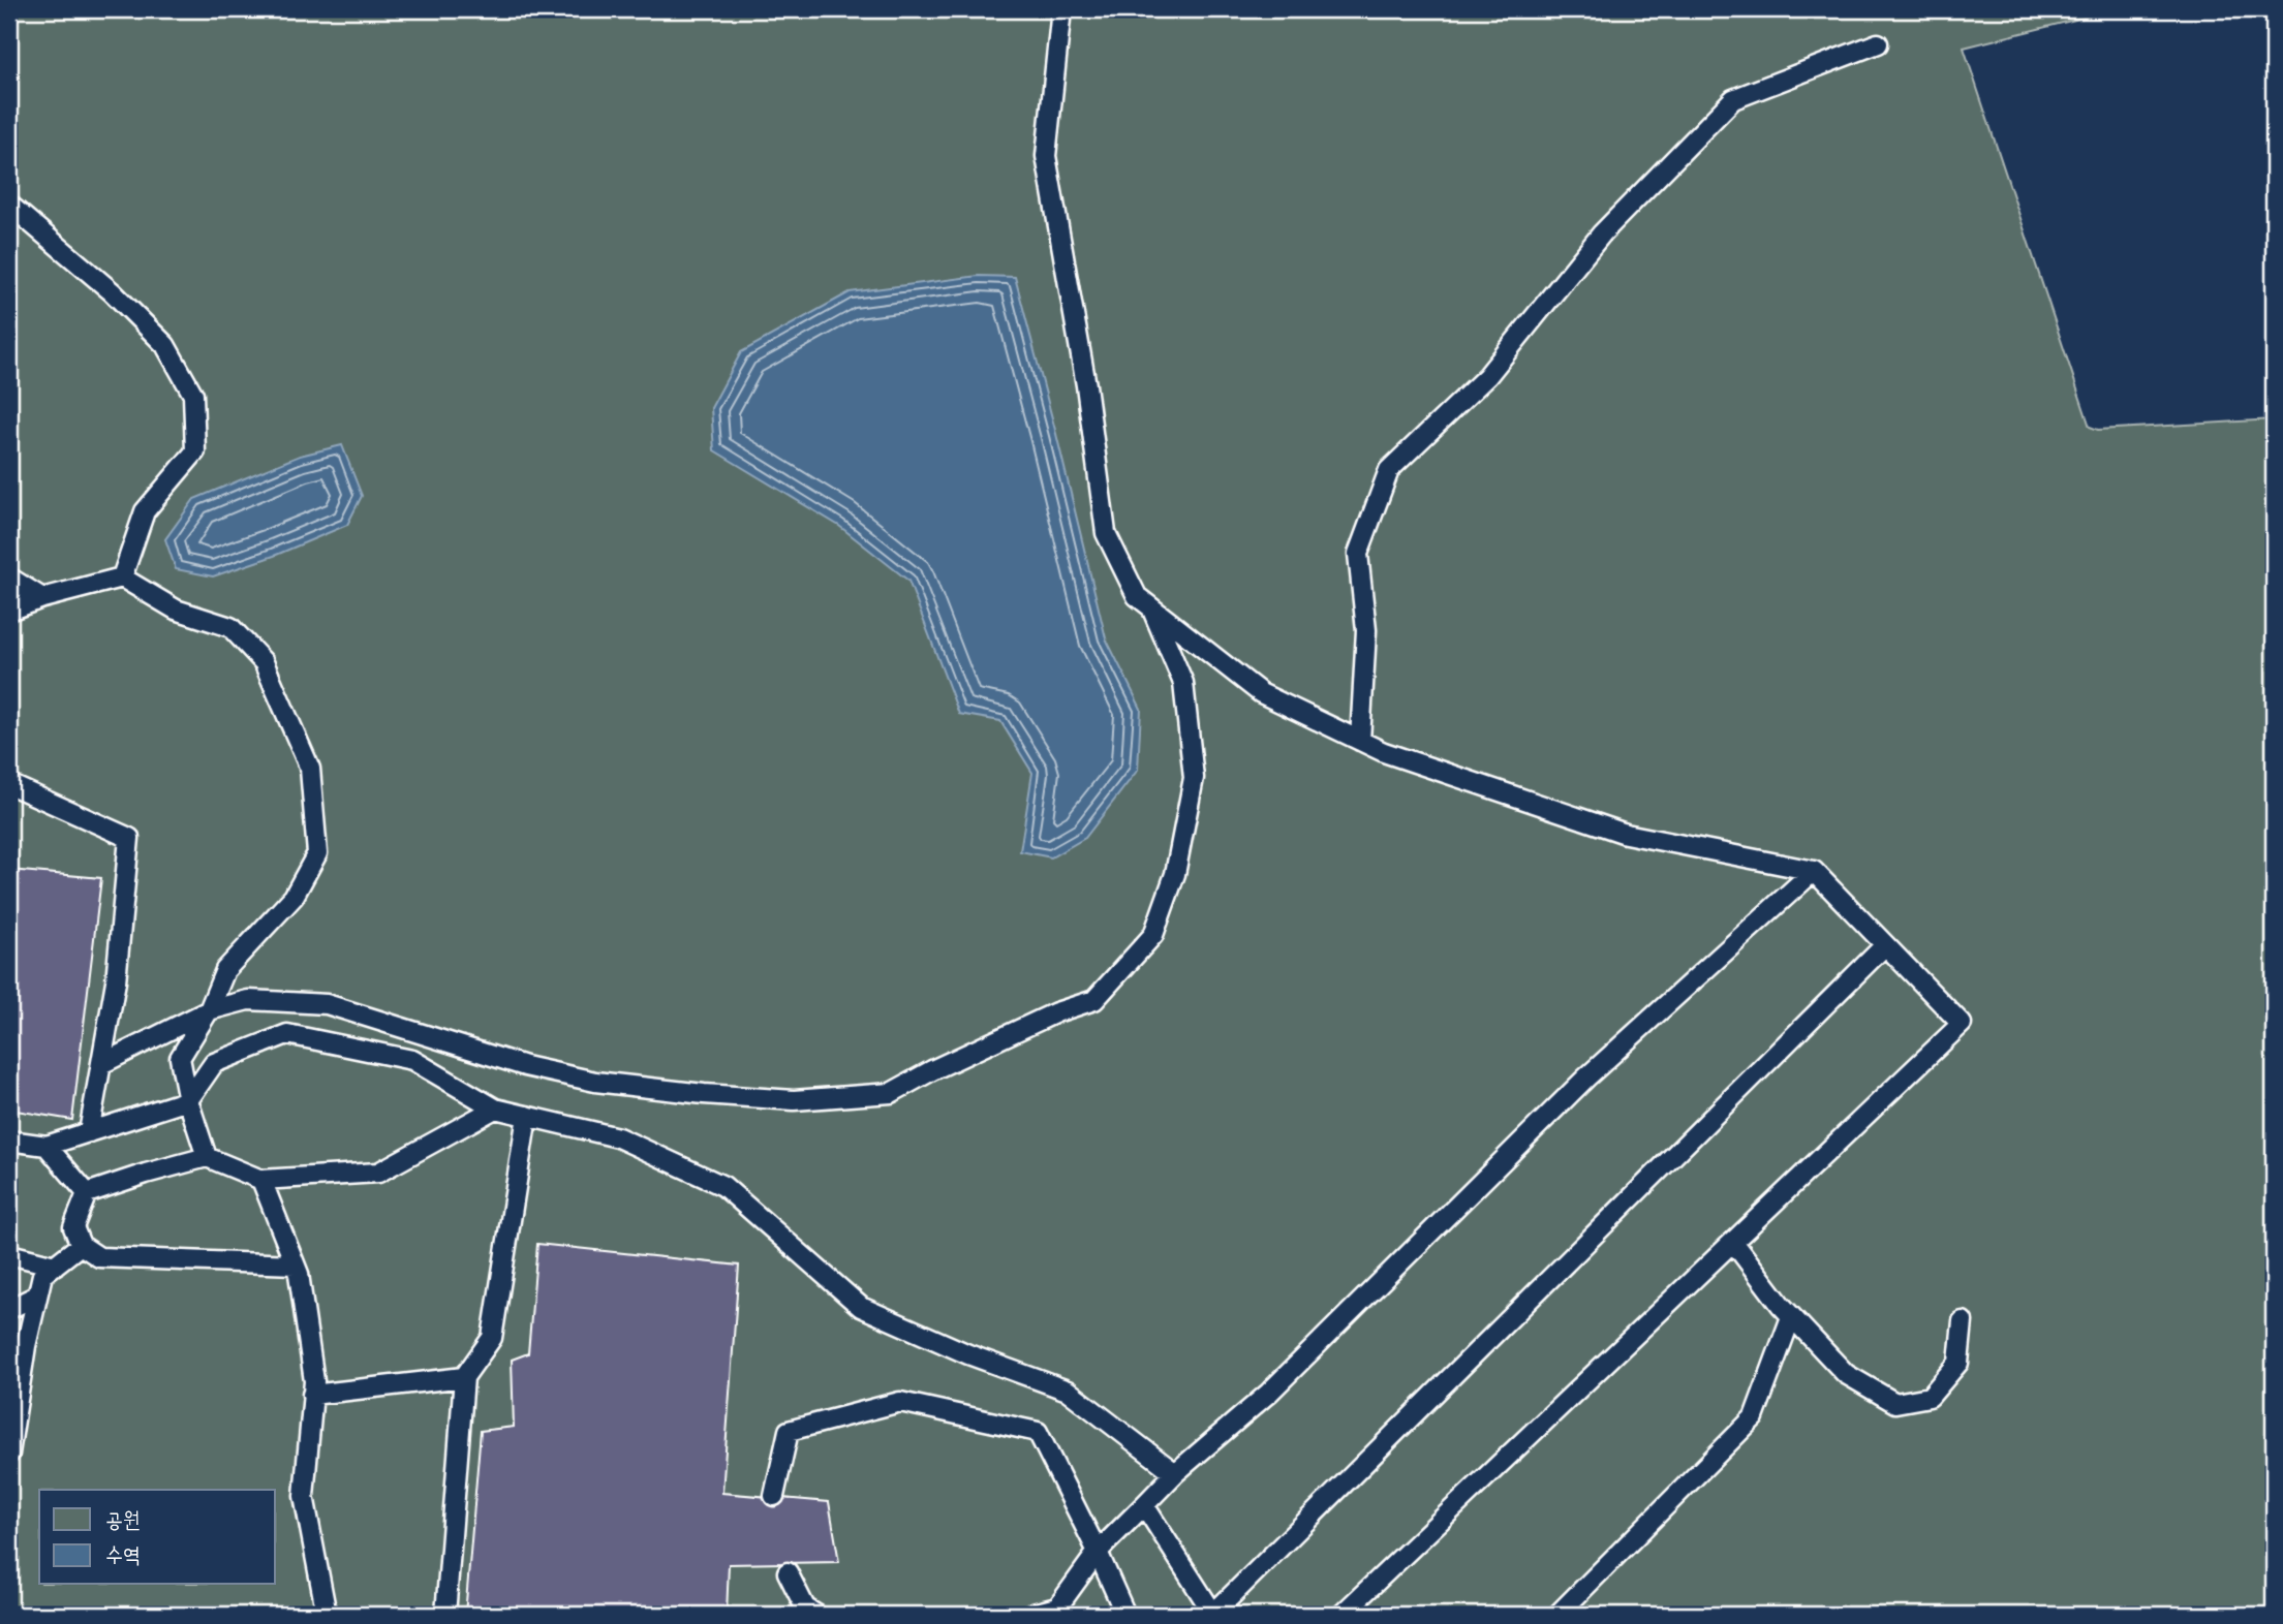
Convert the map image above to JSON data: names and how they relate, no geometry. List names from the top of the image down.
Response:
{
  "legend": ["공원", "수역"]
}
